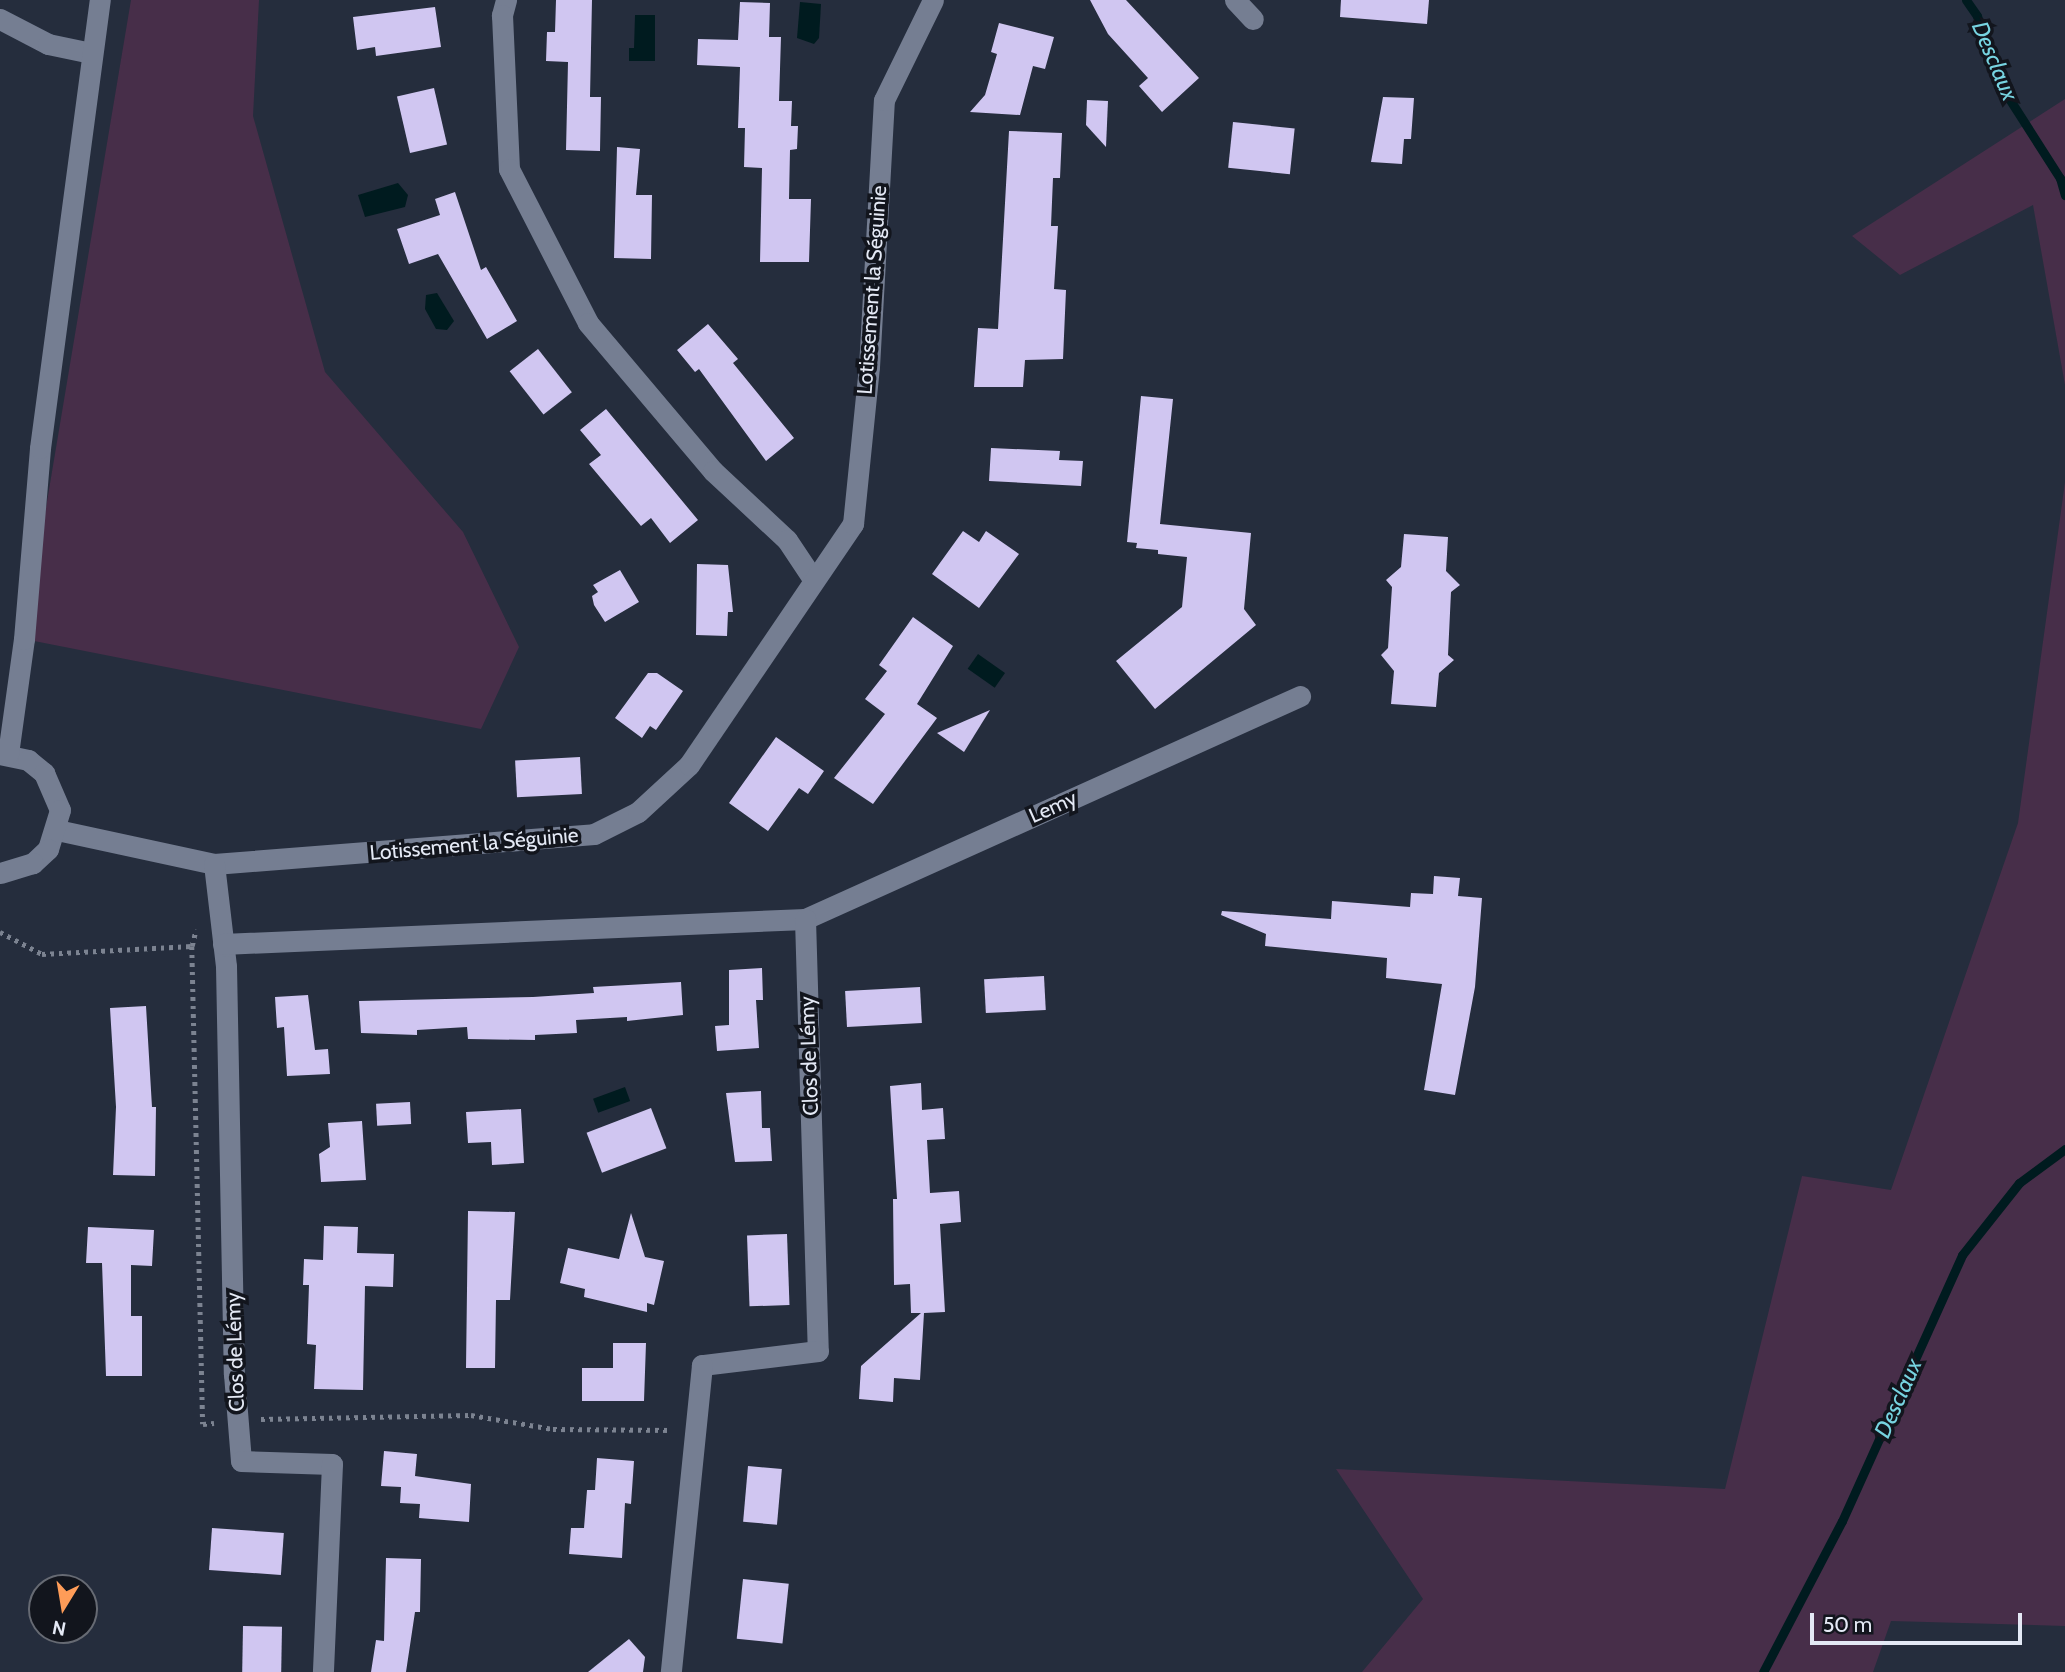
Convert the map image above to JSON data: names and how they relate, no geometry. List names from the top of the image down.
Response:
{
  "streets": {
    "street": ["Lotissement la Séguinie", "Lemy", "Clos de Lémy"]
  },
  "crossings": [
    ["Lotissement la Séguinie", "Clos de Lémy"],
    ["Lemy", "Clos de Lémy"]
  ],
  "water": ["Desclaux"],
  "scale_bar": "50 m",
  "north": "bottom"
}
